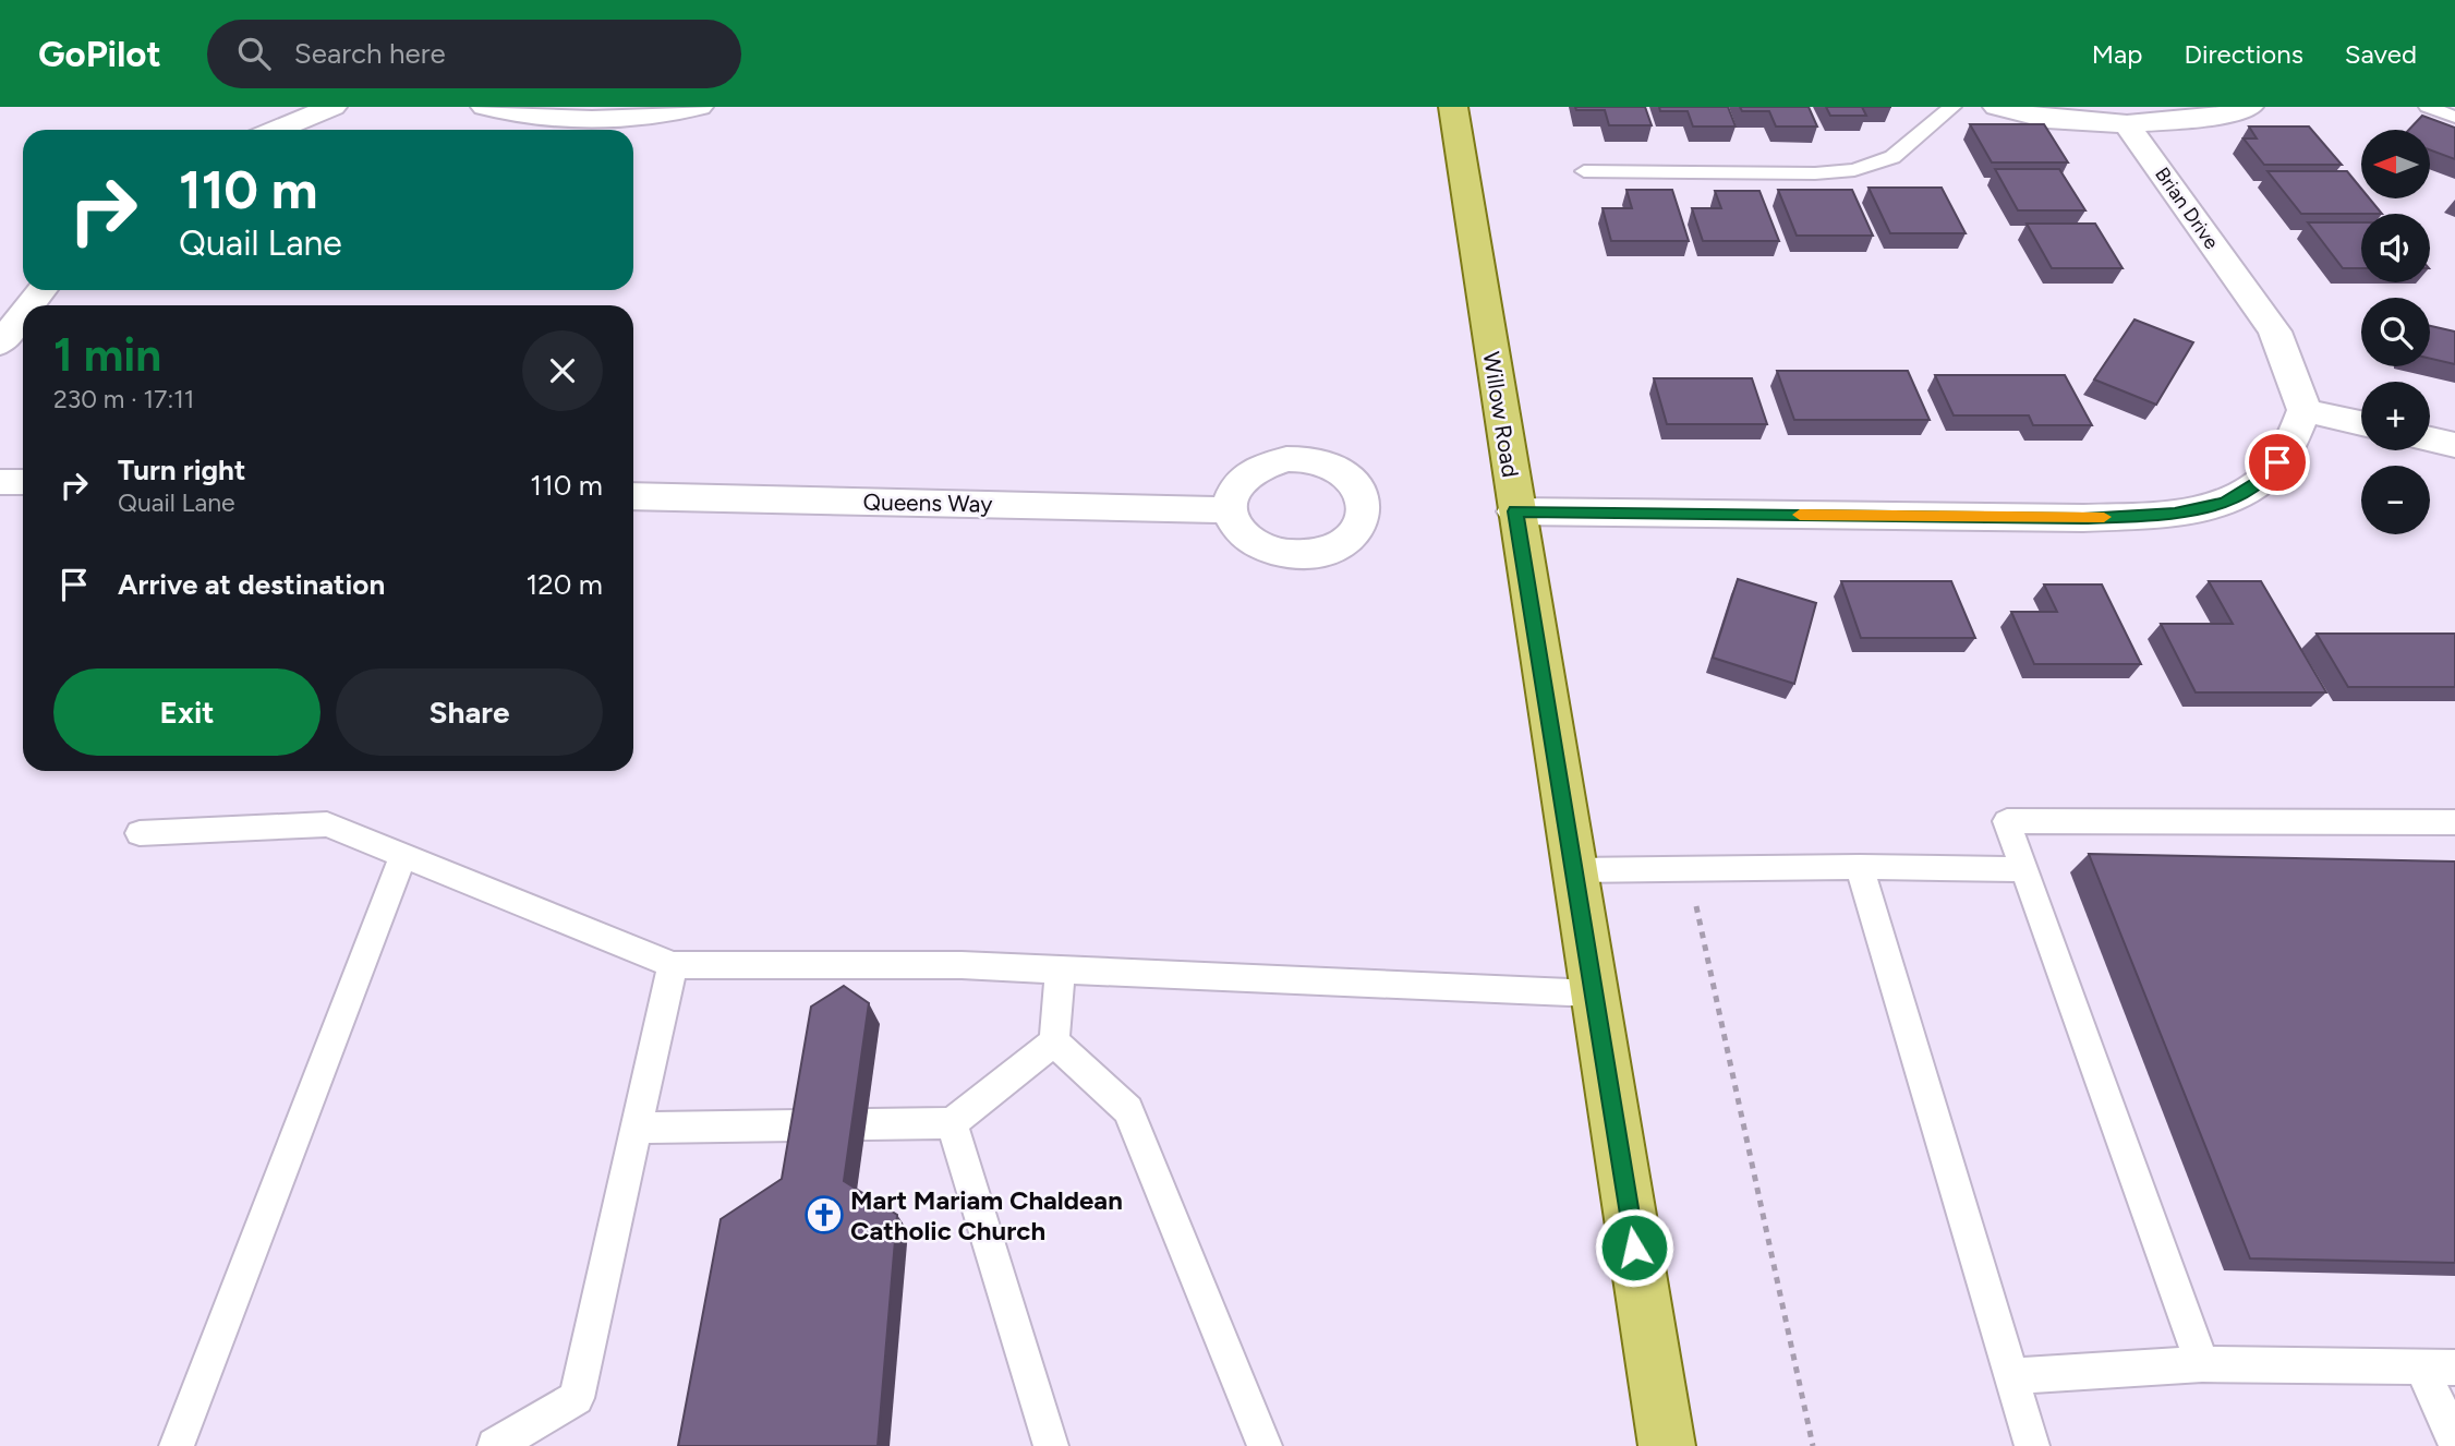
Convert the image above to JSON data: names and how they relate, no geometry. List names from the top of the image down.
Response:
{
  "streets": {
    "main road": ["Willow Road"],
    "street": ["Brian Drive", "Queens Way"]
  },
  "places": {
    "church": ["Mart Mariam Chaldean Catholic Church"]
  },
  "north": "left",
  "page": {
    "header": "GoPilot",
    "search": "Search here",
    "nav": ["Map", "Directions", "Saved"],
    "map_buttons": ["+", "−"],
    "turn": ["110 m", "Quail Lane"],
    "heading": ["1 min", "230 m · 17:11"],
    "list": [
      {
        "name": "Turn right",
        "note": "Quail Lane",
        "value": "110 m"
      },
      {
        "name": "Arrive at destination",
        "value": "120 m"
      }
    ],
    "buttons": ["Exit", "Share"]
  }
}
